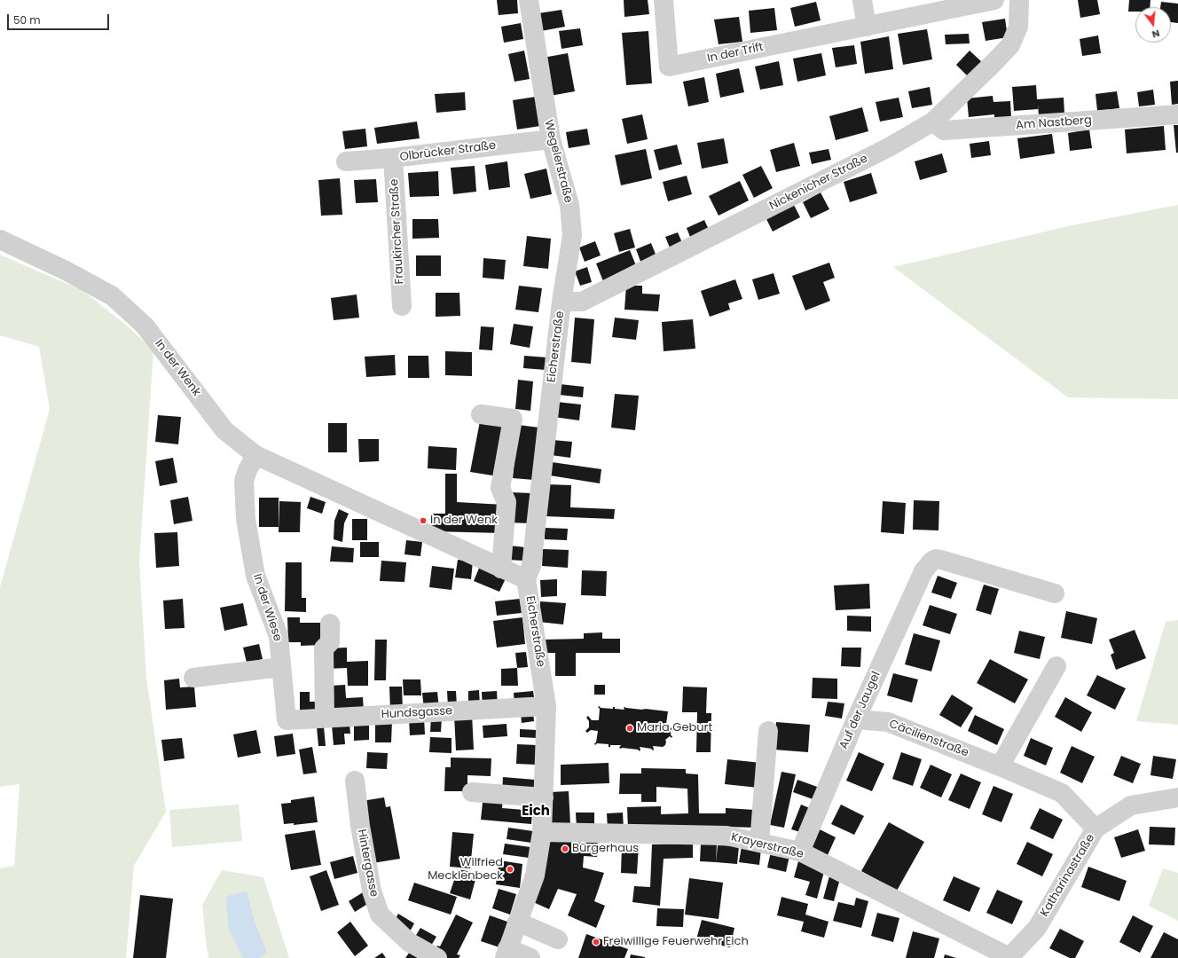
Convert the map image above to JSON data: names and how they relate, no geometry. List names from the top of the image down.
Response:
{
  "streets": {
    "street": [
      "In der Trift",
      "Am Nastberg",
      "Olbrücker Straße",
      "Wegelerstraße",
      "Nickenicher Straße",
      "Fraukircher Straße",
      "Eicherstraße",
      "In der Wenk",
      "In der Wiese",
      "Auf der Jaugel",
      "Hundsgasse",
      "Cäcilienstraße",
      "Krayerstraße",
      "Hintergasse",
      "Katharinastraße"
    ]
  },
  "crossings": [
    ["Am Nastberg", "Nickenicher Straße"],
    ["Olbrücker Straße", "Wegelerstraße"],
    ["Olbrücker Straße", "Fraukircher Straße"],
    ["Wegelerstraße", "Nickenicher Straße"],
    ["Wegelerstraße", "Eicherstraße"],
    ["Nickenicher Straße", "Eicherstraße"],
    ["Eicherstraße", "In der Wenk"],
    ["Eicherstraße", "Hundsgasse"],
    ["Eicherstraße", "Krayerstraße"],
    ["In der Wenk", "In der Wiese"],
    ["In der Wiese", "Hundsgasse"],
    ["Auf der Jaugel", "Cäcilienstraße"],
    ["Auf der Jaugel", "Krayerstraße"],
    ["Cäcilienstraße", "Katharinastraße"],
    ["Krayerstraße", "Katharinastraße"]
  ],
  "districts": ["Eich"],
  "places": [
    "In der Wenk",
    "Maria Geburt",
    "Bürgerhaus",
    "Wilfried Mecklenbeck",
    "Freiwillige Feuerwehr Eich"
  ],
  "scale_bar": "50 m",
  "north": "bottom"
}
